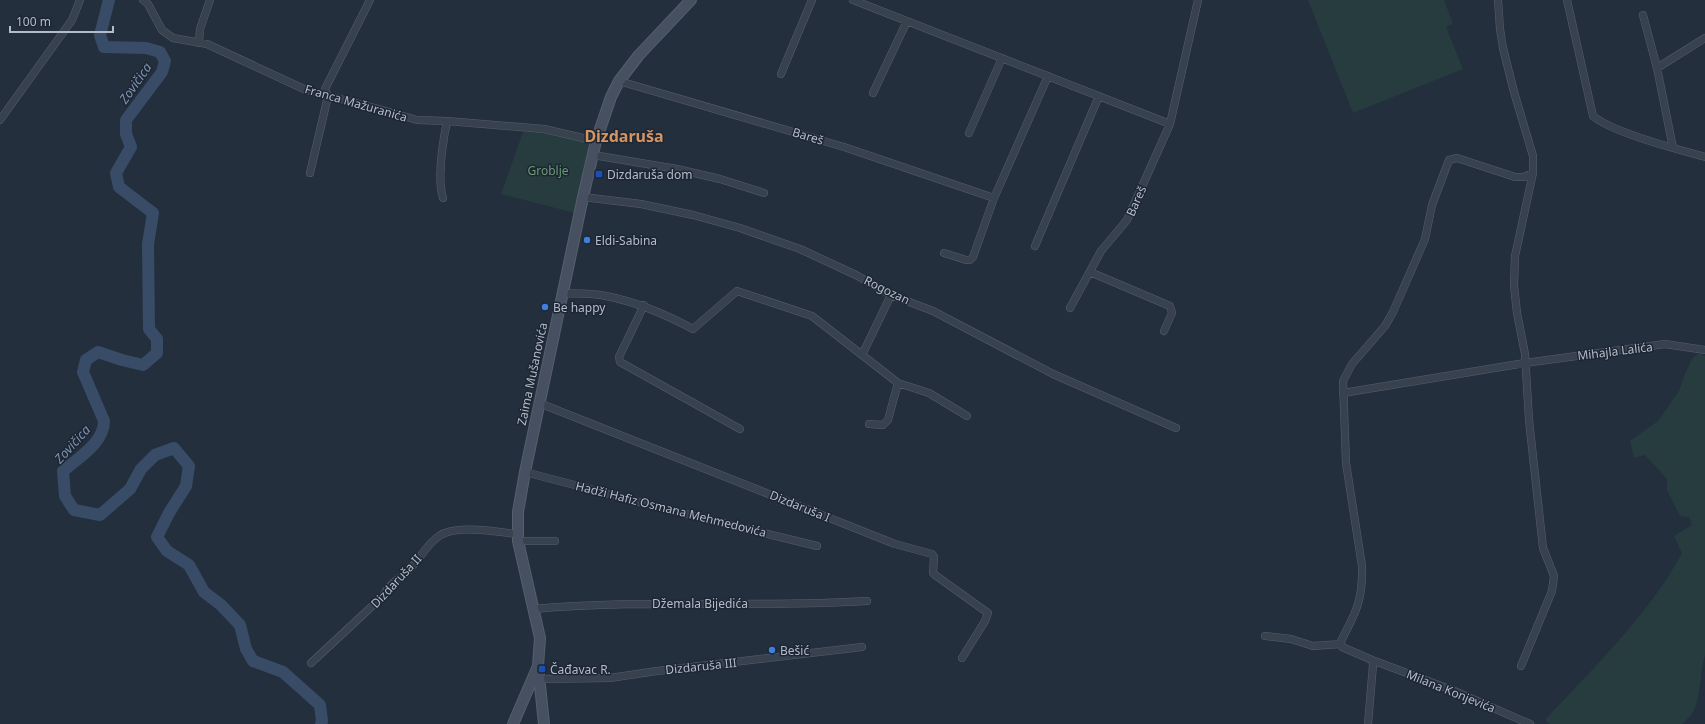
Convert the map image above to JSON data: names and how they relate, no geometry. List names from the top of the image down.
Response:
{
  "streets": {
    "street": [
      "Franca Mažuranića",
      "Bareš",
      "Rogozan",
      "Mihajla Lalića",
      "Zaima Mušanovića",
      "Dizdaruša I",
      "Hadži Hafiz Osmana Mehmedovića",
      "Dizdaruša II",
      "Džemala Bijedića",
      "Dizdaruša III",
      "Milana Konjevića"
    ]
  },
  "crossings": [
    ["Franca Mažuranića", "Zaima Mušanovića"],
    ["Bareš", "Zaima Mušanovića"],
    ["Rogozan", "Zaima Mušanovića"],
    ["Zaima Mušanovića", "Dizdaruša I"],
    ["Zaima Mušanovića", "Hadži Hafiz Osmana Mehmedovića"],
    ["Zaima Mušanovića", "Dizdaruša II"],
    ["Zaima Mušanovića", "Džemala Bijedića"]
  ],
  "districts": ["Dizdaruša"],
  "water": ["Zovičica"],
  "parks": ["Groblje"],
  "places": {
    "transit": ["Dizdaruša dom", "Čađavac R."],
    "other": ["Eldi-Sabina", "Be happy", "Bešić"]
  },
  "scale_bar": "100 m"
}
